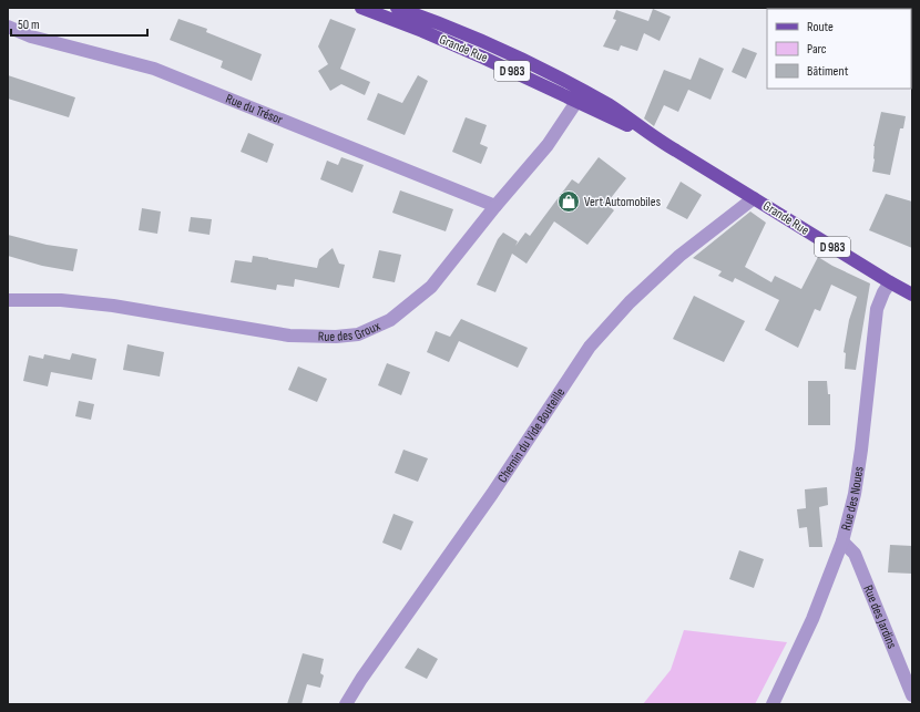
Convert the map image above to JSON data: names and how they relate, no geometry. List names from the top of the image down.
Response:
{
  "streets": {
    "main road": ["Grande Rue", "D 983"],
    "street": [
      "Rue du Trésor",
      "Rue des Groux",
      "Chemin du Vide Bouteille",
      "Rue des Noues",
      "Rue des Jardins"
    ]
  },
  "crossings": [
    ["Grande Rue", "Rue des Groux"],
    ["Grande Rue", "Chemin du Vide Bouteille"],
    ["Grande Rue", "Rue des Noues"],
    ["Rue du Trésor", "Rue des Groux"],
    ["Rue des Noues", "Rue des Jardins"]
  ],
  "places": {
    "shop": ["Vert Automobiles"]
  },
  "legend": ["Route", "Parc", "Bâtiment"],
  "scale_bar": "50 m"
}
